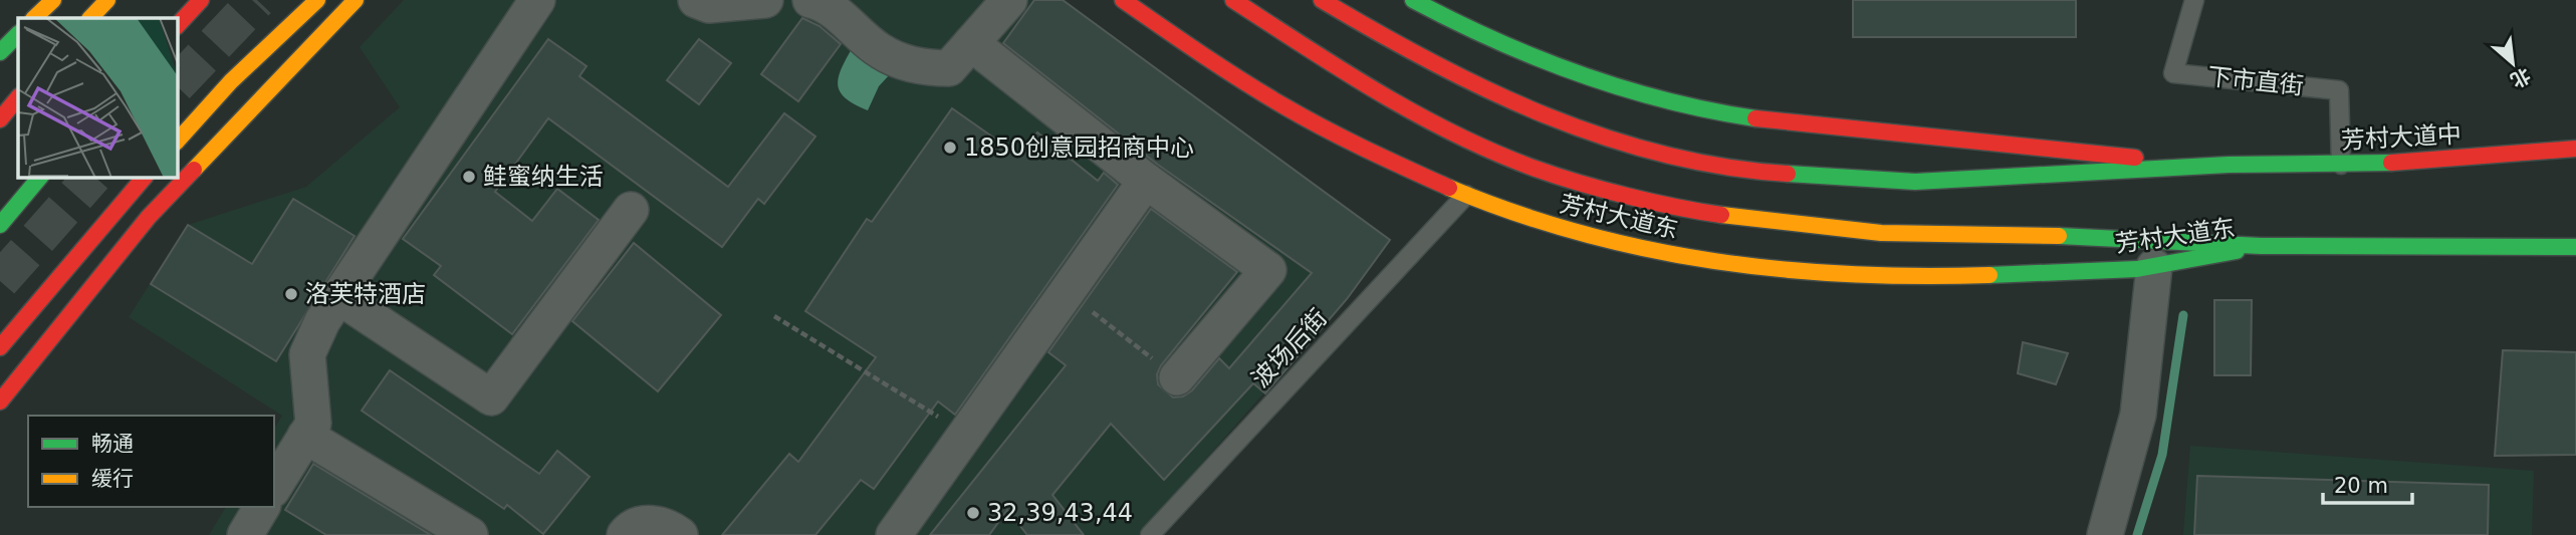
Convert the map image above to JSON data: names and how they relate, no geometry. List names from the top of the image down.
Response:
{
  "streets": {
    "main road": ["芳村大道中", "芳村大道东"],
    "lane": ["下市直街", "波场后街"]
  },
  "crossings": [
    ["下市直街", "芳村大道中"],
    ["芳村大道东", "波场后街"]
  ],
  "places": [
    "1850创意园招商中心",
    "鲑蜜纳生活",
    "洛芙特酒店",
    "32,39,43,44"
  ],
  "legend": ["畅通", "缓行"],
  "scale_bar": "20 m",
  "north": "bottom right"
}
